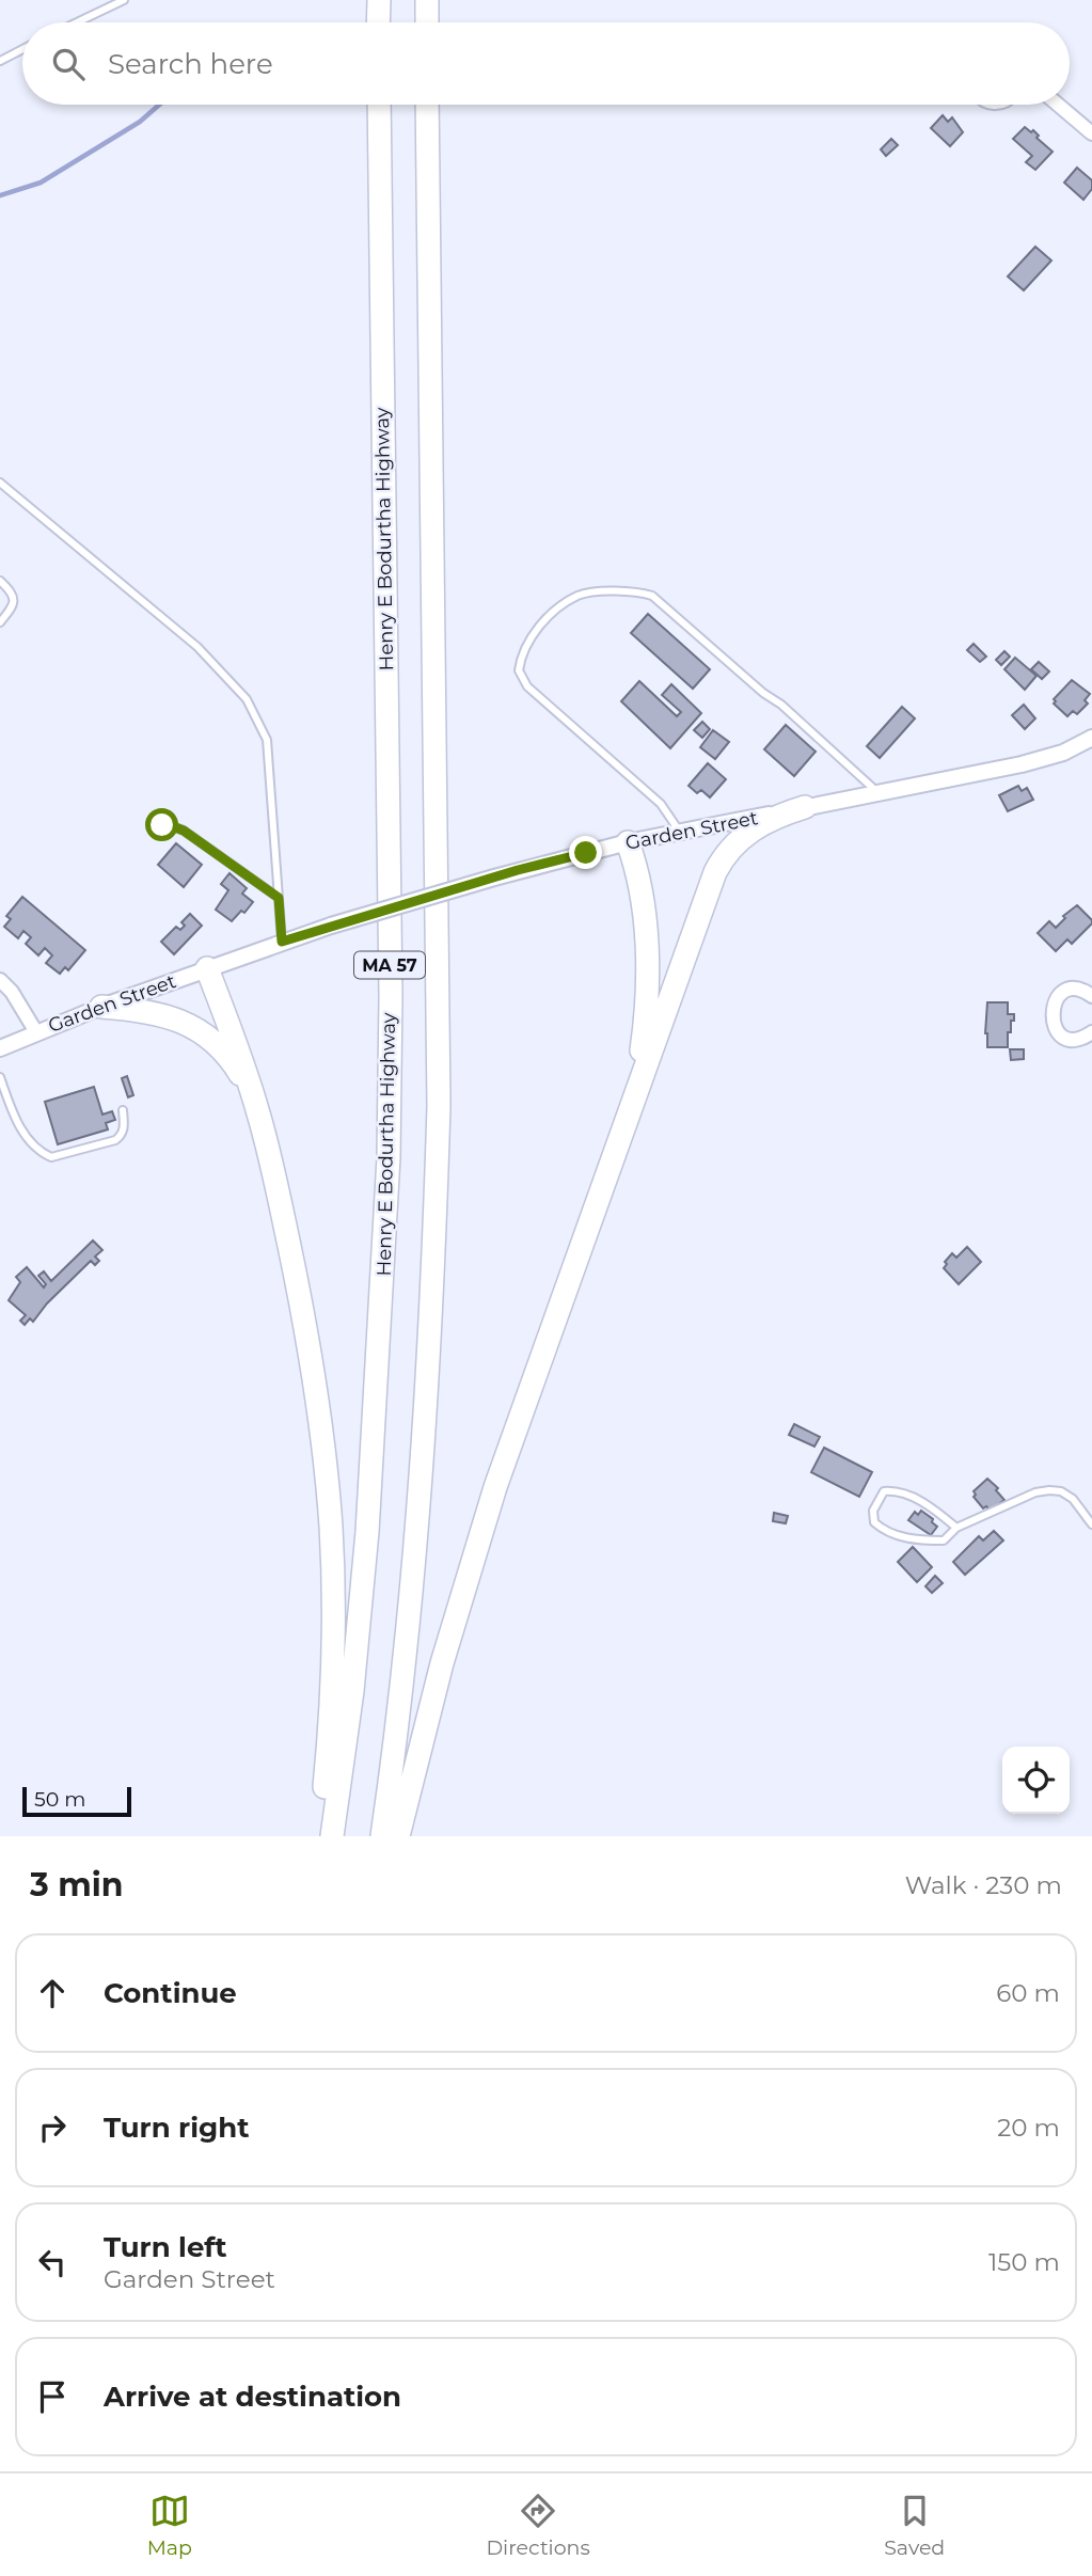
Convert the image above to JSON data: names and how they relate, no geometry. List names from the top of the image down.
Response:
{
  "streets": {
    "highway": ["Henry E Bodurtha Highway", "MA 57"],
    "street": ["Garden Street"]
  },
  "scale_bar": "50 m",
  "page": {
    "search": "Search here",
    "scale": "50 m",
    "heading": ["3 min", "Walk · 230 m"],
    "list": [
      ["Continue", "60 m"],
      ["Turn right", "20 m"],
      ["Turn left", "Garden Street", "150 m"],
      "Arrive at destination"
    ],
    "nav": ["Map", "Directions", "Saved"]
  }
}
